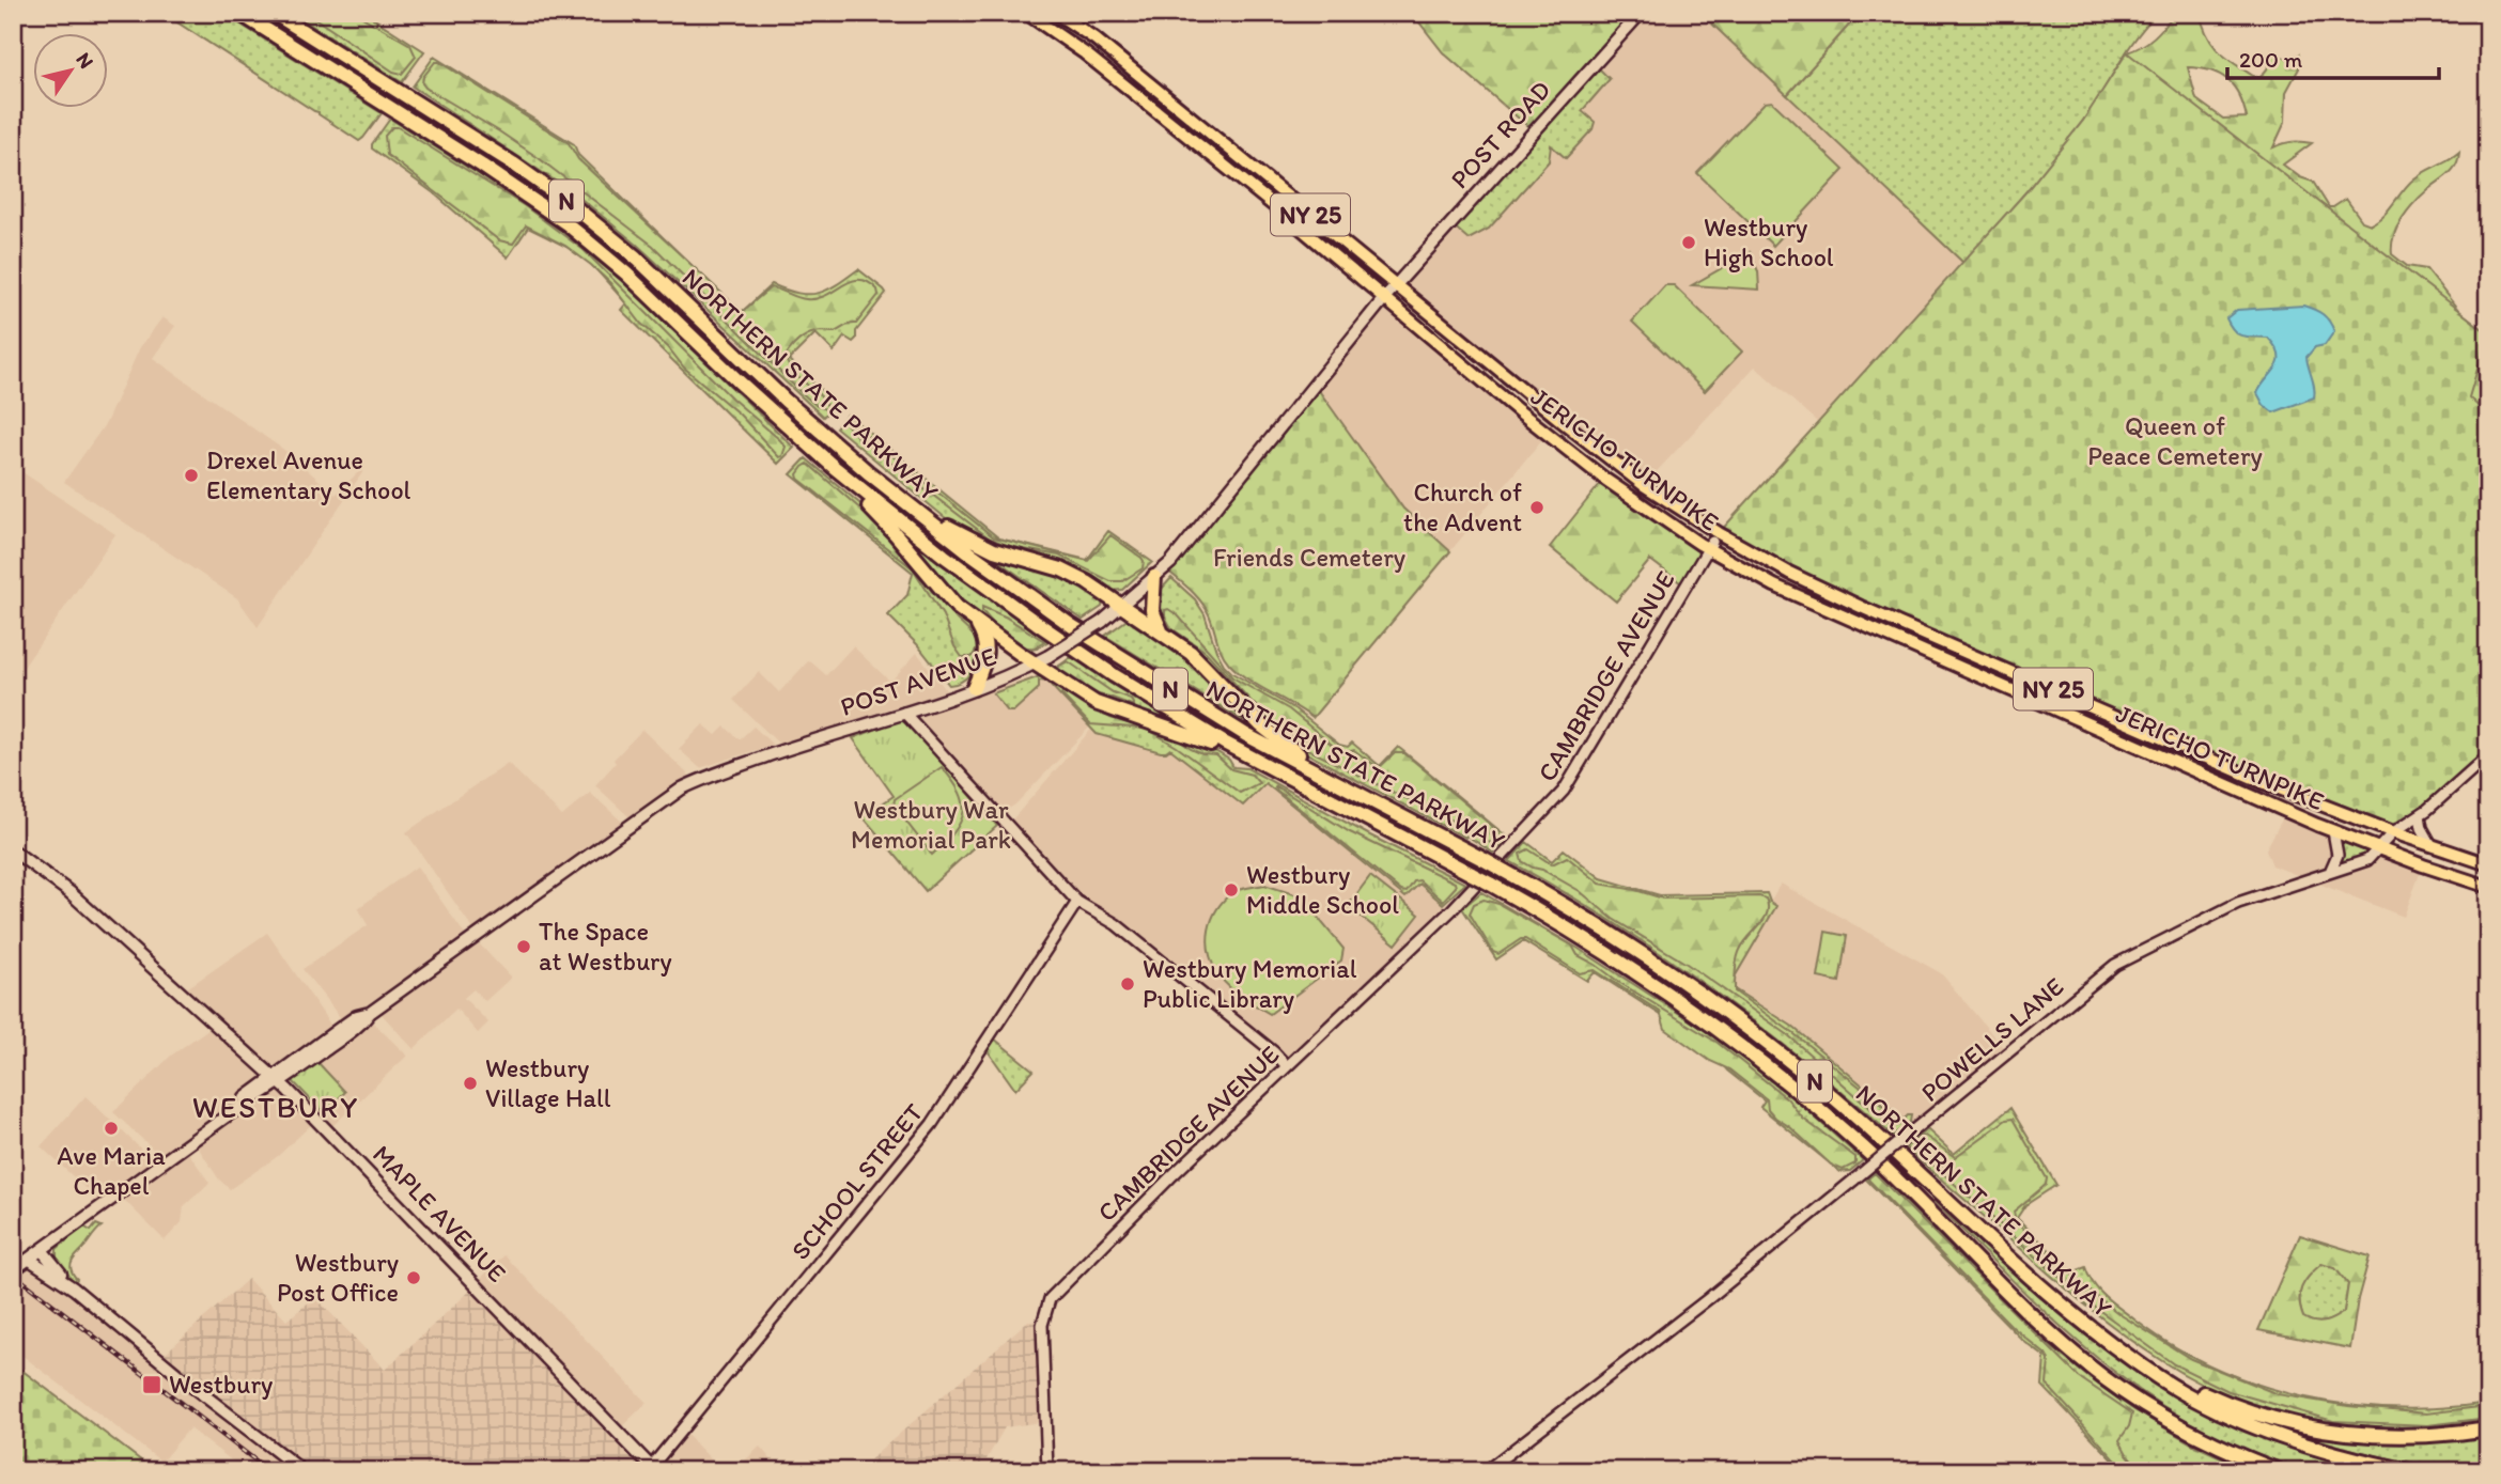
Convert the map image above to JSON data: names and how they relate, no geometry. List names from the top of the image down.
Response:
{
  "streets": {
    "highway": ["N", "NORTHERN STATE PARKWAY"],
    "main road": [
      "POST ROAD",
      "NY 25",
      "JERICHO TURNPIKE",
      "POST AVENUE",
      "MAPLE AVENUE"
    ],
    "street": ["CAMBRIDGE AVENUE", "POWELLS LANE", "SCHOOL STREET"]
  },
  "crossings": [
    ["POST ROAD", "JERICHO TURNPIKE"],
    ["POST ROAD", "POST AVENUE"],
    ["JERICHO TURNPIKE", "CAMBRIDGE AVENUE"],
    ["JERICHO TURNPIKE", "POST AVENUE"],
    ["JERICHO TURNPIKE", "POWELLS LANE"],
    ["POST AVENUE", "MAPLE AVENUE"],
    ["SCHOOL STREET", "MAPLE AVENUE"]
  ],
  "districts": ["WESTBURY"],
  "parks": ["Queen of Peace Cemetery", "Friends Cemetery", "Westbury War Memorial Park"],
  "places": {
    "other": [
      "Westbury High School",
      "Drexel Avenue Elementary School",
      "Church of the Advent",
      "Westbury Middle School",
      "The Space at Westbury",
      "Westbury Memorial Public Library",
      "Westbury Village Hall",
      "Ave Maria Chapel",
      "Westbury Post Office"
    ],
    "transit": ["Westbury"]
  },
  "scale_bar": "200 m",
  "north": "top right"
}
